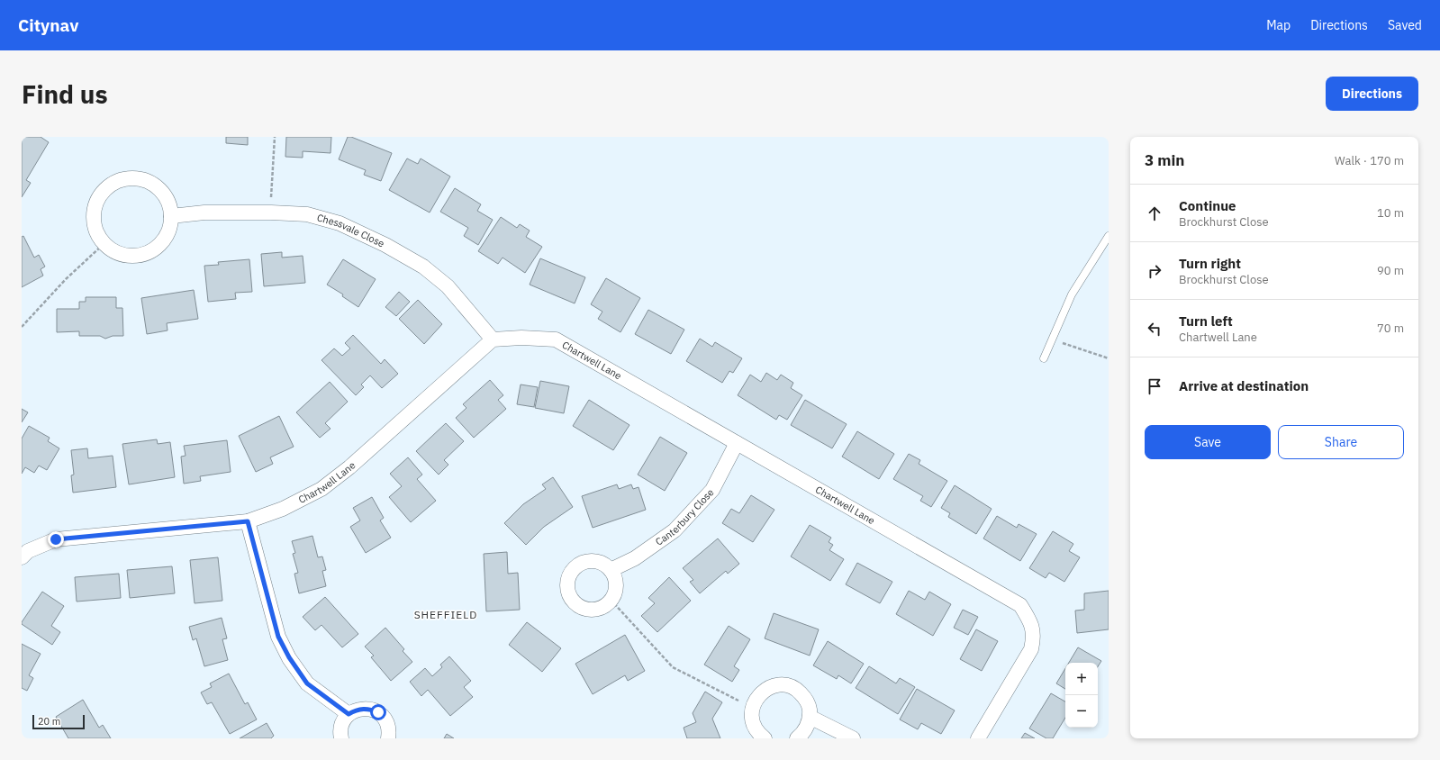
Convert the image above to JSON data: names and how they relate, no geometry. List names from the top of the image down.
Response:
{
  "streets": {
    "street": ["Chessvale Close", "Chartwell Lane", "Canterbury Close"]
  },
  "crossings": [
    ["Chessvale Close", "Chartwell Lane"],
    ["Chartwell Lane", "Canterbury Close"]
  ],
  "districts": ["SHEFFIELD"],
  "scale_bar": "20 m",
  "page": {
    "header": "Citynav",
    "nav": ["Map", "Directions", "Saved"],
    "buttons": [
      "Directions",
      ["Save", "Share"]
    ],
    "title": "Find us",
    "heading": ["3 min", "Walk · 170 m"],
    "list": [
      ["Continue", "Brockhurst Close", "10 m"],
      ["Turn right", "Brockhurst Close", "90 m"],
      ["Turn left", "Chartwell Lane", "70 m"],
      "Arrive at destination"
    ],
    "map_buttons": ["+", "−"],
    "scale": "20 m"
  }
}
